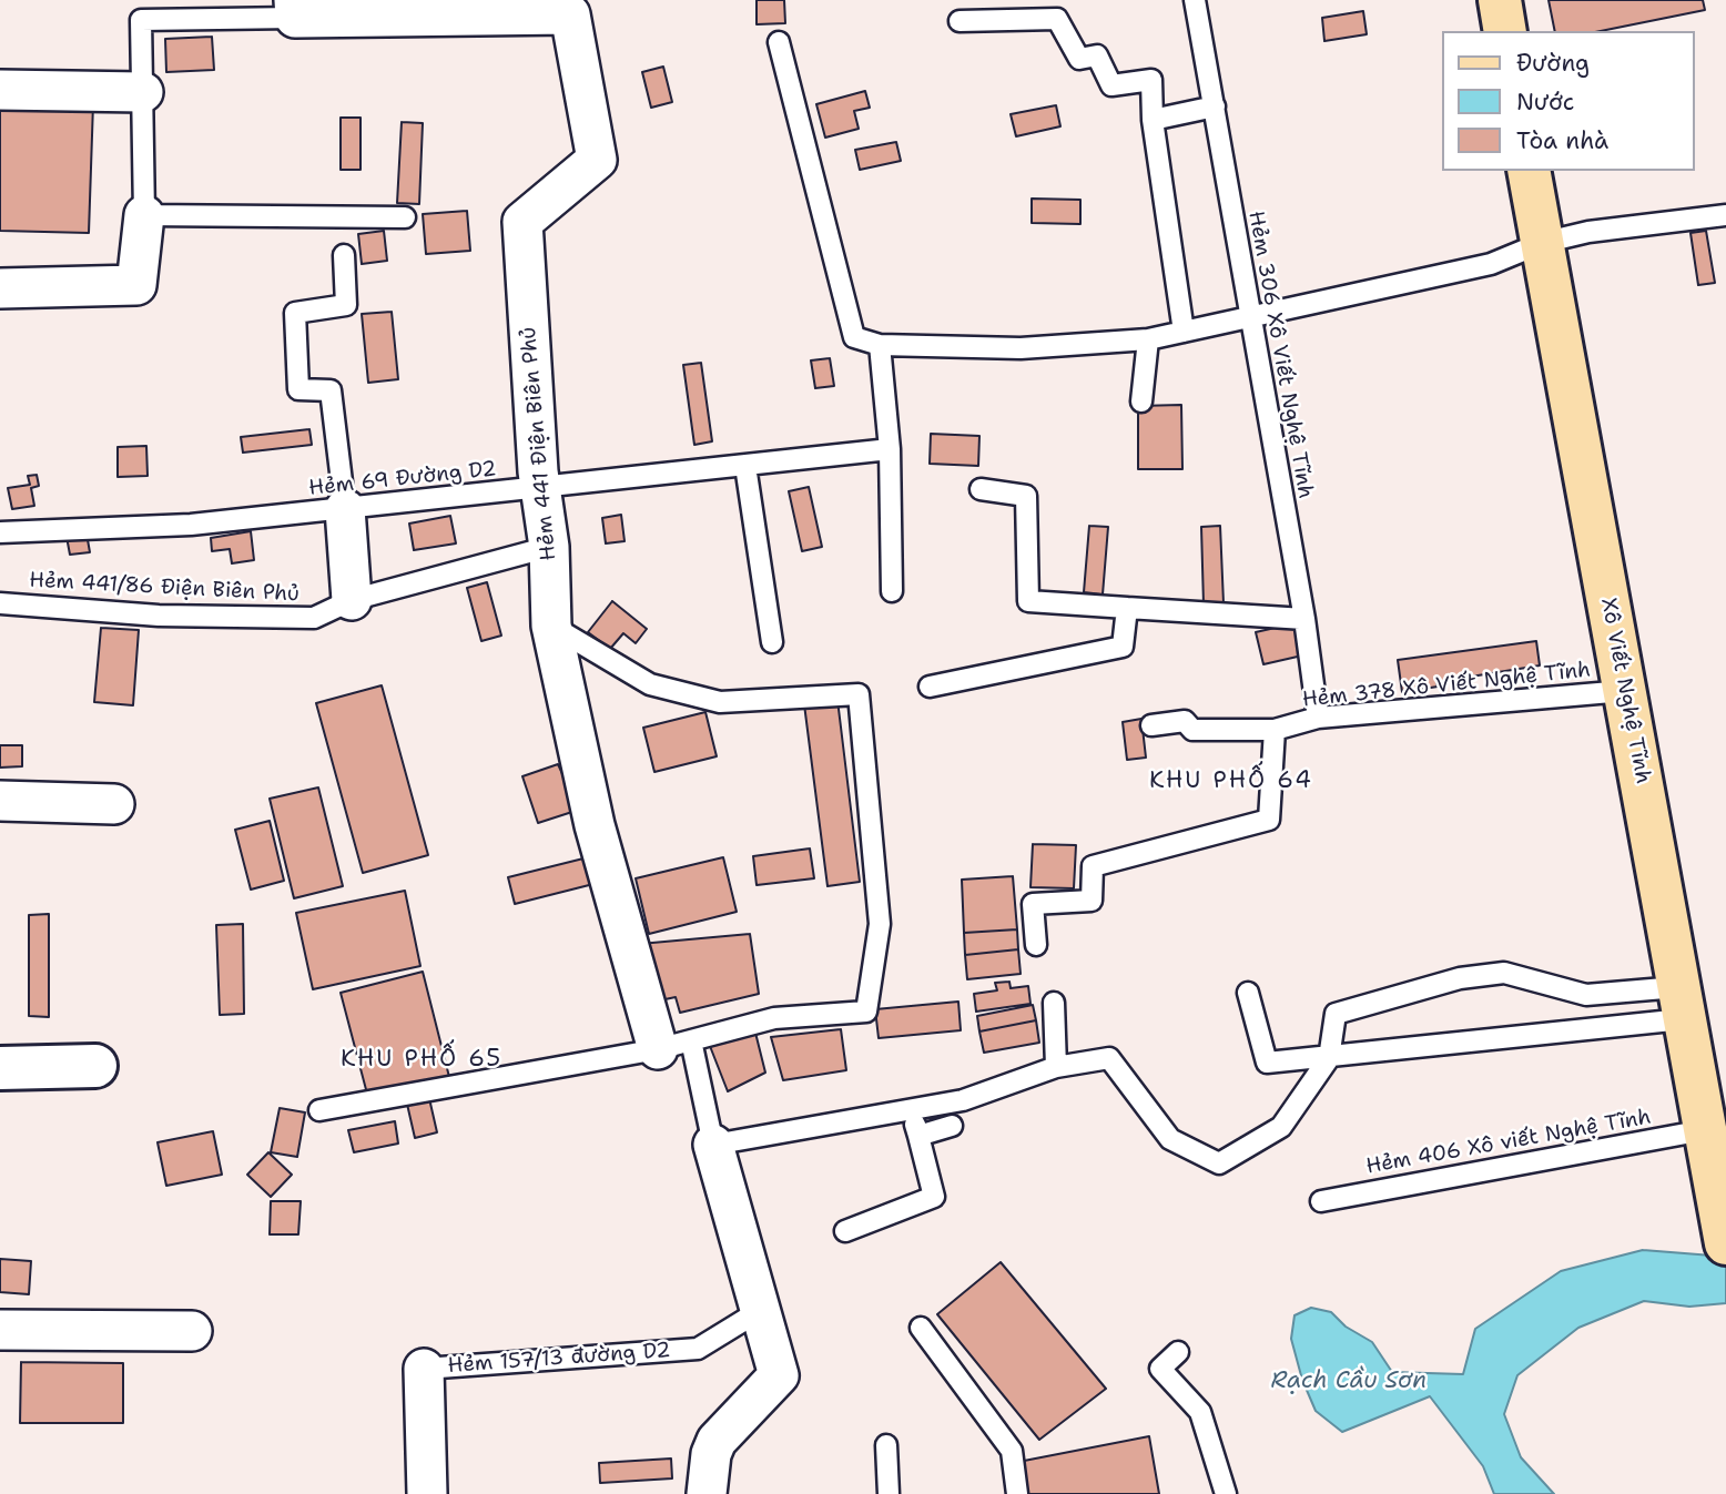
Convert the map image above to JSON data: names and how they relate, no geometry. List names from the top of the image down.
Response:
{
  "streets": {
    "main road": ["Xô Viết Nghệ Tĩnh"],
    "street": ["Hẻm 441 Điện Biên Phủ", "Hẻm 157/13 đường D2"],
    "lane": [
      "Hẻm 306 Xô Viết Nghệ Tĩnh",
      "Hẻm 69 Đường D2",
      "Hẻm 441/86 Điện Biên Phủ",
      "Hẻm 378 Xô Viết Nghệ Tĩnh",
      "Hẻm 406 Xô viết Nghệ Tĩnh"
    ]
  },
  "crossings": [
    ["Hẻm 306 Xô Viết Nghệ Tĩnh", "Hẻm 378 Xô Viết Nghệ Tĩnh"],
    ["Hẻm 441 Điện Biên Phủ", "Hẻm 69 Đường D2"],
    ["Hẻm 441 Điện Biên Phủ", "Hẻm 441/86 Điện Biên Phủ"],
    ["Hẻm 378 Xô Viết Nghệ Tĩnh", "Xô Viết Nghệ Tĩnh"],
    ["Xô Viết Nghệ Tĩnh", "Hẻm 406 Xô viết Nghệ Tĩnh"]
  ],
  "districts": ["KHU PHỐ 64", "KHU PHỐ 65"],
  "water": ["Rạch Cầu Sơn"],
  "legend": ["Đường", "Nước", "Tòa nhà"]
}
